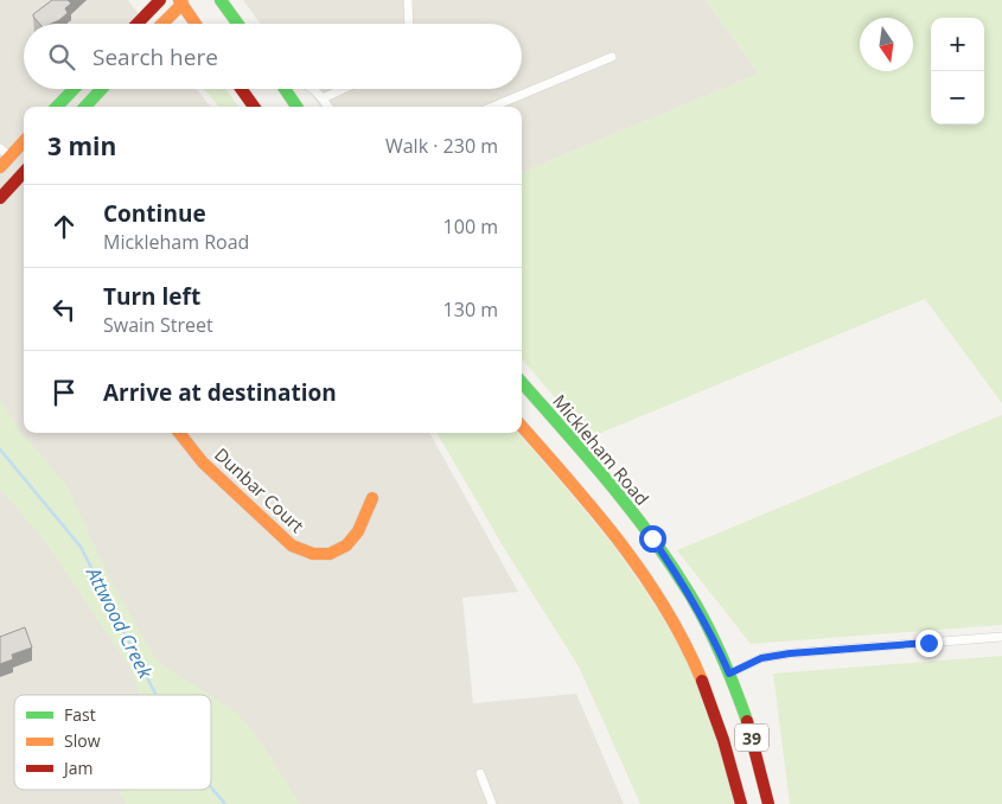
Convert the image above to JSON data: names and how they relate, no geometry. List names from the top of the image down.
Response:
{
  "streets": {
    "main road": ["Mickleham Road", "Dunbar Court", "39"]
  },
  "water": ["Attwood Creek"],
  "legend": ["Fast", "Slow", "Jam"],
  "north": "bottom",
  "page": {
    "map_buttons": ["+", "−"],
    "search": "Search here",
    "heading": ["3 min", "Walk · 230 m"],
    "list": [
      ["Continue", "Mickleham Road", "100 m"],
      ["Turn left", "Swain Street", "130 m"],
      "Arrive at destination"
    ]
  }
}
